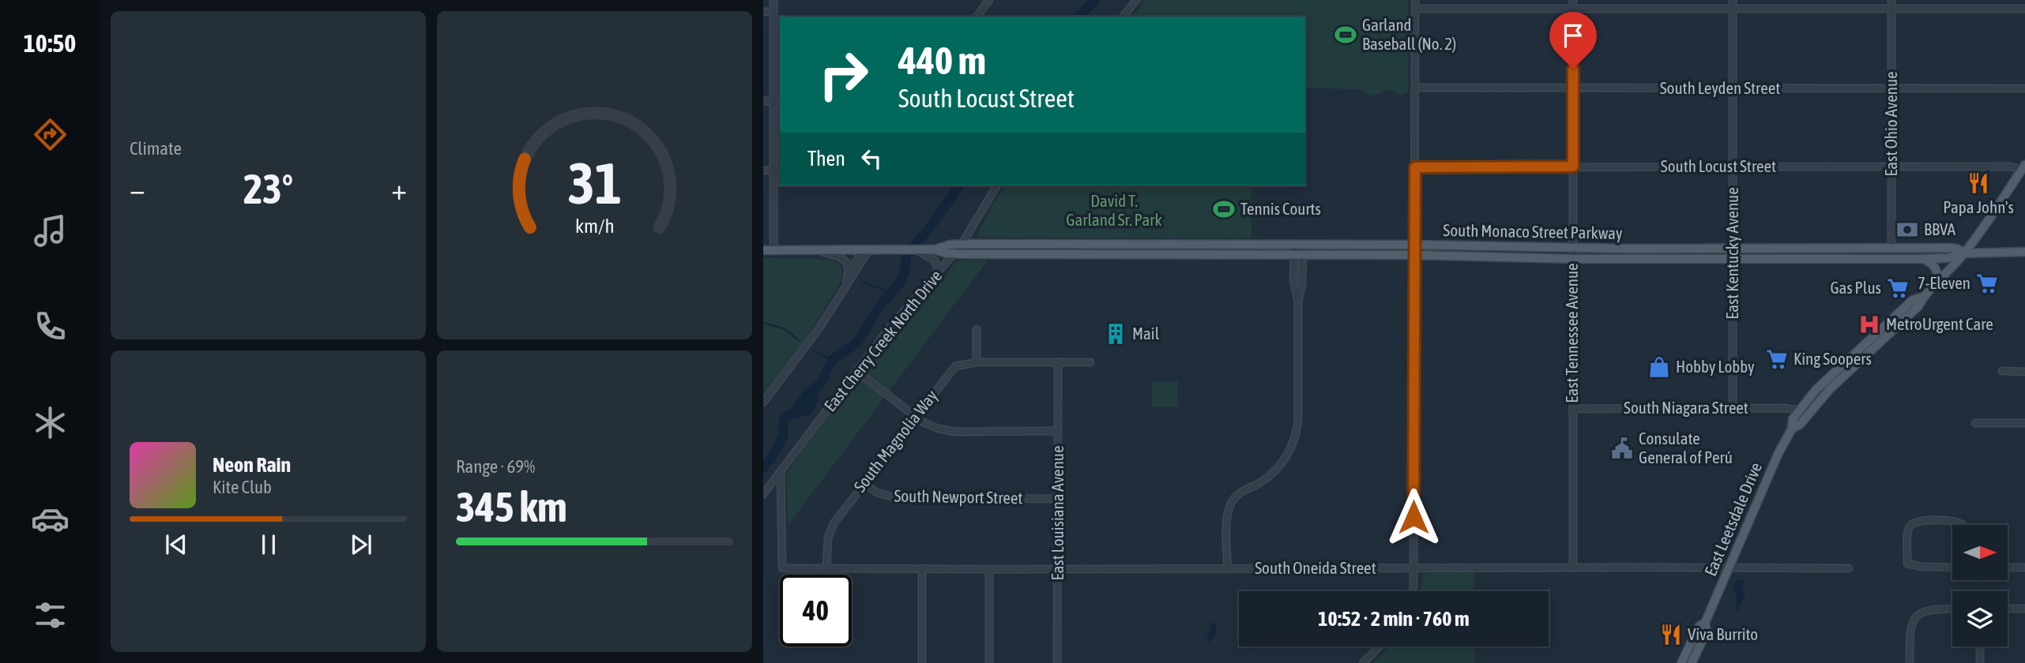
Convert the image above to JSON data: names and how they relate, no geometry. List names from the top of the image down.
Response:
{
  "streets": {
    "main road": ["South Monaco Street Parkway", "East Leetsdale Drive"],
    "street": [
      "South Leyden Street",
      "East Ohio Avenue",
      "South Locust Street",
      "East Kentucky Avenue",
      "East Tennessee Avenue",
      "East Cherry Creek North Drive",
      "South Niagara Street",
      "South Magnolia Way",
      "South Newport Street",
      "East Louisiana Avenue",
      "South Oneida Street"
    ]
  },
  "crossings": [
    ["South Leyden Street", "East Ohio Avenue"],
    ["South Leyden Street", "East Kentucky Avenue"],
    ["South Leyden Street", "East Tennessee Avenue"],
    ["East Ohio Avenue", "South Locust Street"],
    ["East Ohio Avenue", "South Monaco Street Parkway"],
    ["South Locust Street", "East Kentucky Avenue"],
    ["South Locust Street", "East Tennessee Avenue"],
    ["South Locust Street", "East Leetsdale Drive"],
    ["South Monaco Street Parkway", "East Kentucky Avenue"],
    ["South Monaco Street Parkway", "East Tennessee Avenue"],
    ["South Monaco Street Parkway", "East Cherry Creek North Drive"],
    ["South Monaco Street Parkway", "East Leetsdale Drive"],
    ["East Kentucky Avenue", "South Niagara Street"],
    ["East Tennessee Avenue", "South Niagara Street"],
    ["East Tennessee Avenue", "South Oneida Street"],
    ["East Cherry Creek North Drive", "South Oneida Street"],
    ["South Niagara Street", "East Leetsdale Drive"],
    ["South Magnolia Way", "South Newport Street"],
    ["South Magnolia Way", "East Louisiana Avenue"],
    ["South Magnolia Way", "South Oneida Street"],
    ["South Newport Street", "East Louisiana Avenue"],
    ["East Louisiana Avenue", "South Oneida Street"],
    ["East Leetsdale Drive", "South Oneida Street"]
  ],
  "parks": ["David T. Garland Sr. Park"],
  "places": {
    "sports": ["Garland Baseball (No. 2)", "Tennis Courts"],
    "restaurant": ["Papa John's", "Viva Burrito"],
    "bank": ["BBVA"],
    "supermarket": ["7-Eleven", "Gas Plus", "King Soopers"],
    "hospital": ["MetroUrgent Care"],
    "building": ["Mail"],
    "shop": ["Hobby Lobby"],
    "public building": ["Consulate General of Perú"]
  },
  "north": "right",
  "page": {
    "tabs": "10:50",
    "tile": [
      "Climate",
      ["Range · 69%", "345 km"]
    ],
    "turn": ["440 m", "South Locust Street"],
    "then": "Then",
    "heat": ["−", "23°", "+"],
    "song": ["Neon Rain", "Kite Club"],
    "limit": "40",
    "trip": "10:52 · 2 min · 760 m",
    "gauge": ["31", "km/h"]
  }
}
